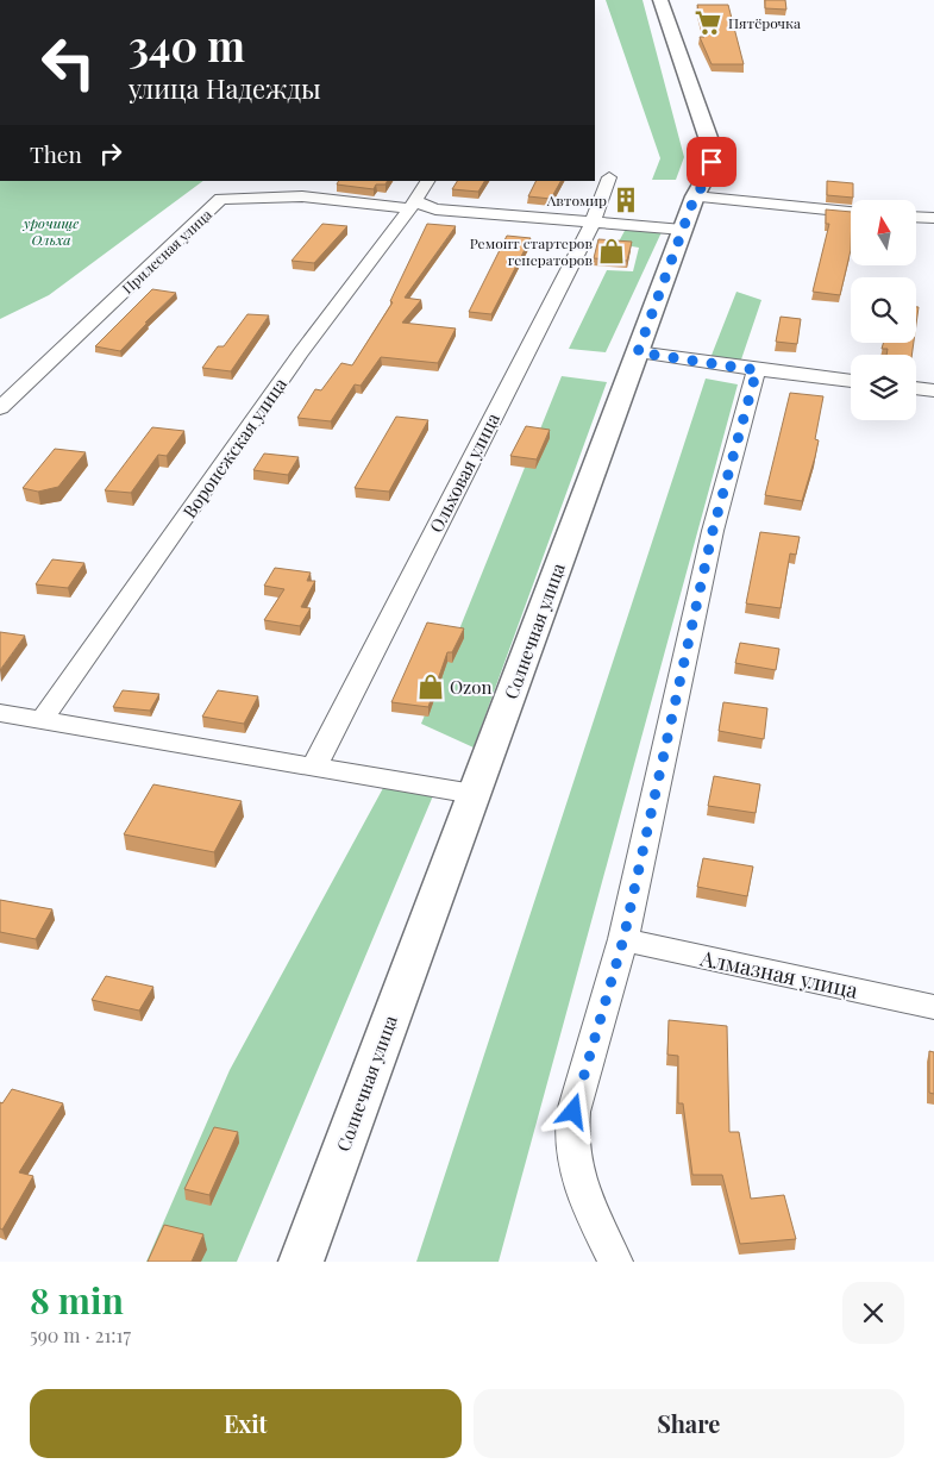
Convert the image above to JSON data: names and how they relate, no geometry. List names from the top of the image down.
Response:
{
  "streets": {
    "street": [
      "Прилесная улица",
      "Воронежская улица",
      "Ольховая улица",
      "Солнечная улица",
      "Алмазная улица"
    ]
  },
  "crossings": [
    ["Прилесная улица", "Воронежская улица"],
    ["Прилесная улица", "Ольховая улица"],
    ["Прилесная улица", "Солнечная улица"]
  ],
  "parks": ["урочище Ольха"],
  "places": {
    "supermarket": ["Пятёрочка"],
    "building": ["Автомир"],
    "shop": ["Ремонт стартеров генераторов", "Ozon"]
  },
  "north": "top",
  "page": {
    "turn": ["340 m", "улица Надежды"],
    "then": "Then",
    "heading": ["8 min", "590 m · 21:17"],
    "buttons": ["Exit", "Share"]
  }
}
